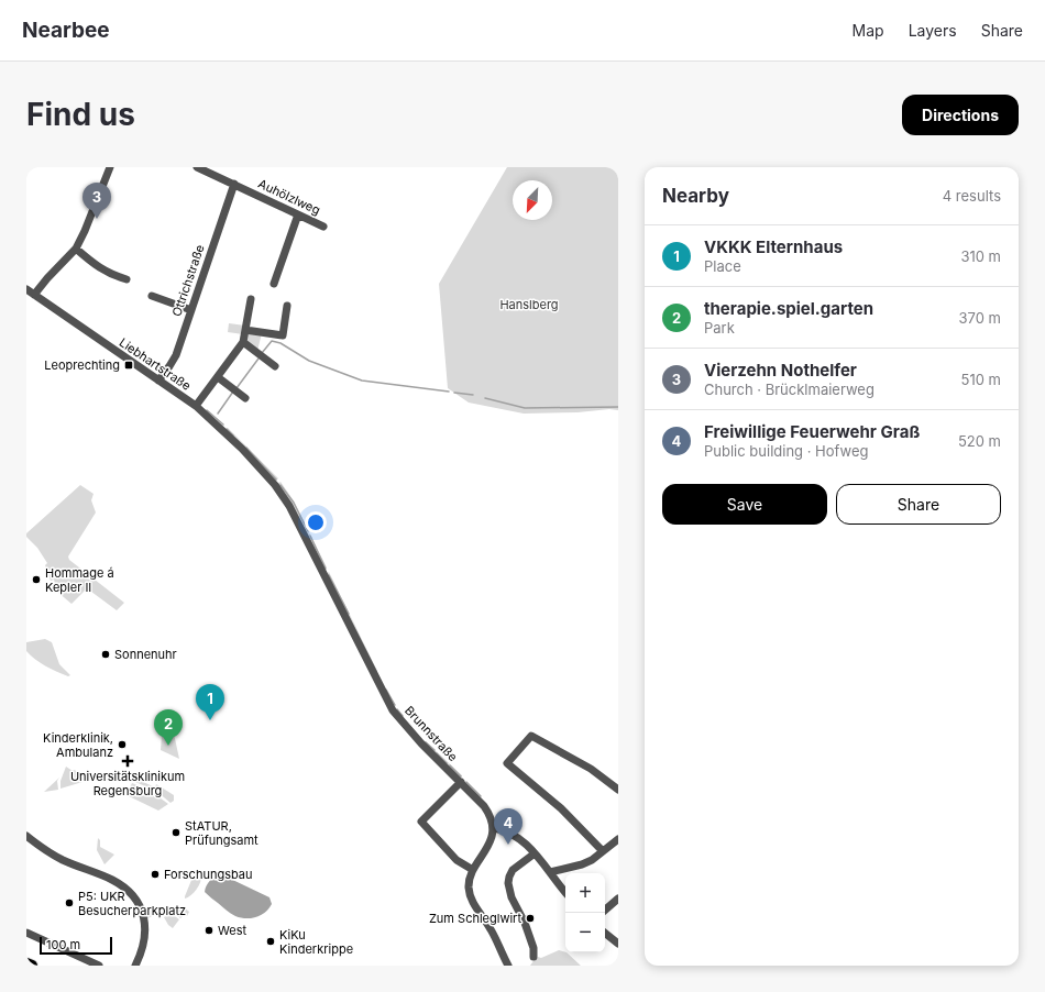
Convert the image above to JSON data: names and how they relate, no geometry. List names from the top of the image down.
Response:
{
  "streets": {
    "street": [
      "Auhölzlweg",
      "Ottrichstraße",
      "Liebhartstraße",
      "Brunnstraße"
    ]
  },
  "crossings": [
    ["Auhölzlweg", "Ottrichstraße"],
    ["Ottrichstraße", "Liebhartstraße"],
    ["Liebhartstraße", "Brunnstraße"]
  ],
  "parks": ["Hanslberg"],
  "places": {
    "transit": ["Leoprechting"],
    "other": [
      "Hommage á Kepler II",
      "Sonnenuhr",
      "Kinderklinik, Ambulanz",
      "StATUR, Prüfungsamt",
      "Forschungsbau",
      "P5: UKR Besucherparkplatz",
      "Zum Schleglwirt",
      "West",
      "KiKu Kinderkrippe"
    ],
    "health": ["Universitätsklinikum Regensburg"]
  },
  "scale_bar": "100 m",
  "north": "bottom left",
  "page": {
    "header": "Nearbee",
    "nav": ["Map", "Layers", "Share"],
    "buttons": [
      "Directions",
      ["Save", "Share"]
    ],
    "title": "Find us",
    "heading": ["Nearby", "4 results"],
    "pins": [
      "3",
      "1",
      "2",
      "4"
    ],
    "list": [
      {
        "mark": "1",
        "name": "VKKK Elternhaus",
        "note": "Place",
        "value": "310 m"
      },
      {
        "mark": "2",
        "name": "therapie.spiel.garten",
        "note": "Park",
        "value": "370 m"
      },
      {
        "mark": "3",
        "name": "Vierzehn Nothelfer",
        "note": "Church · Brücklmaierweg",
        "value": "510 m"
      },
      {
        "mark": "4",
        "name": "Freiwillige Feuerwehr Graß",
        "note": "Public building · Hofweg",
        "value": "520 m"
      }
    ],
    "map_buttons": ["+", "−"],
    "scale": "100 m"
  }
}
